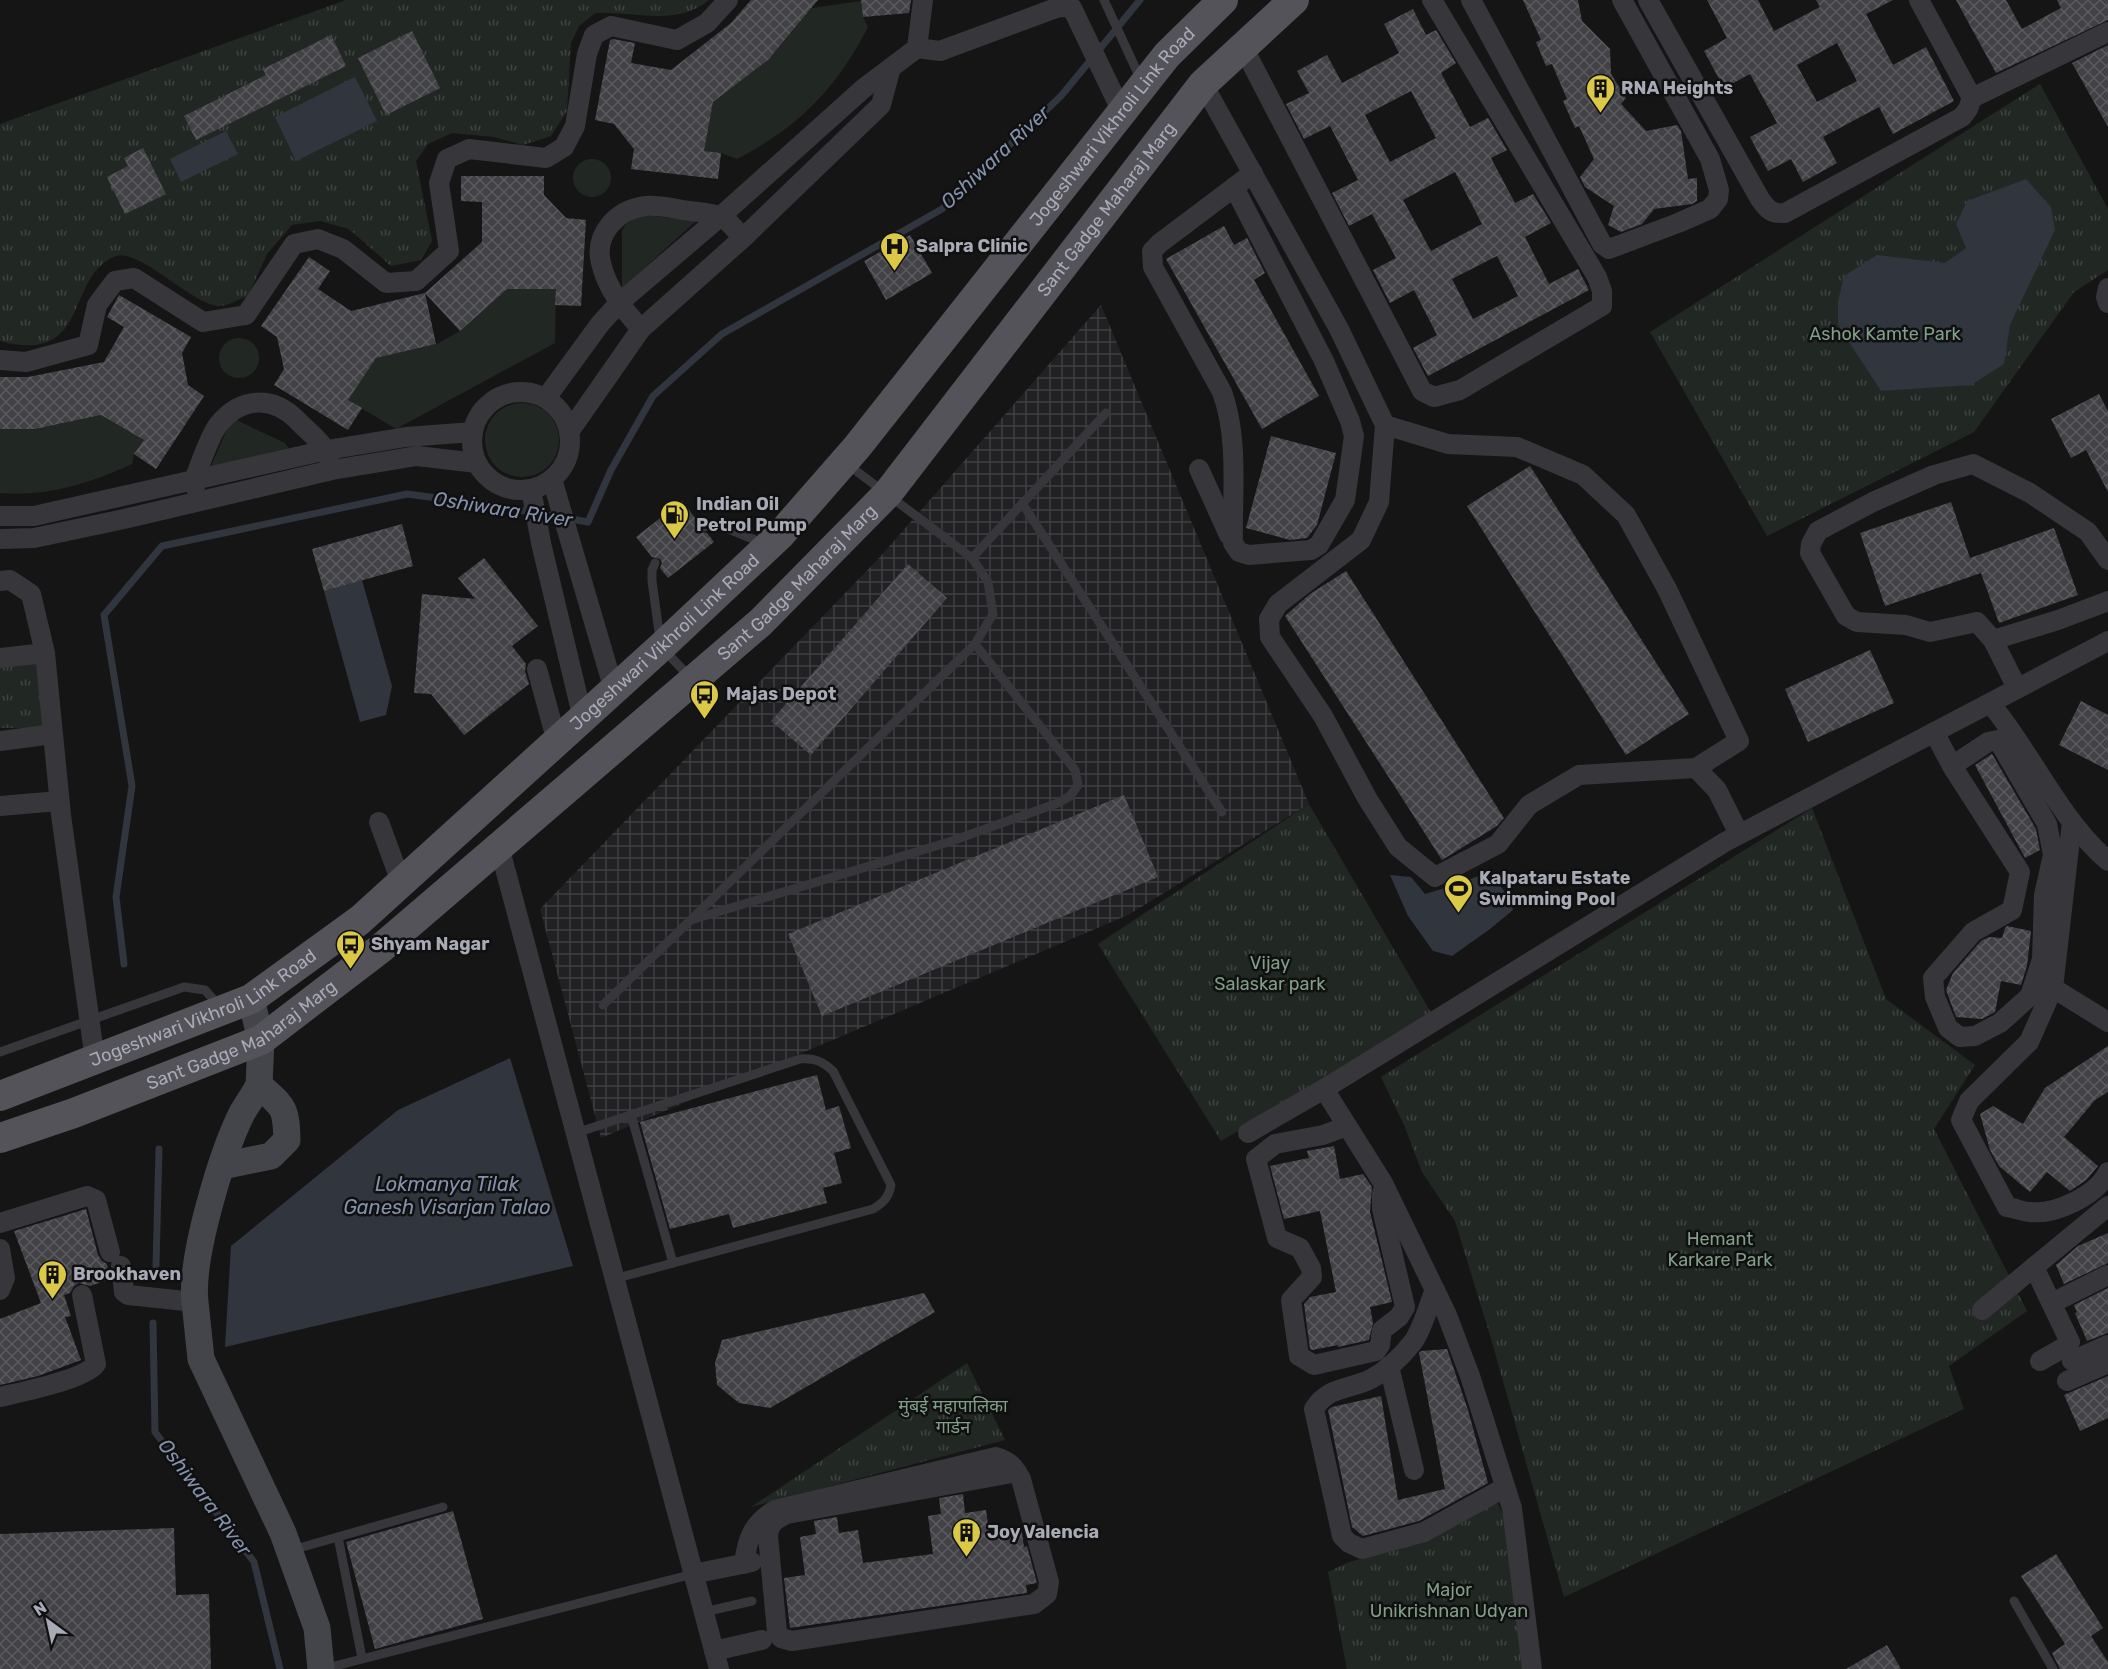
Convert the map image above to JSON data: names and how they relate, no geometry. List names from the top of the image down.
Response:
{
  "streets": {
    "main road": ["Jogeshwari Vikhroli Link Road", "Sant Gadge Maharaj Marg"]
  },
  "water": ["Oshiwara River", "Lokmanya Tilak Ganesh Visarjan Talao"],
  "parks": [
    "Ashok Kamte Park",
    "Vijay Salaskar park",
    "Hemant Karkare Park",
    "मुंबई महापालिका गार्डन",
    "Major Unikrishnan Udyan"
  ],
  "places": {
    "building": ["RNA Heights", "Brookhaven", "Joy Valencia"],
    "hospital": ["Salpra Clinic"],
    "fuel station": ["Indian Oil Petrol Pump"],
    "bus stop": ["Majas Depot", "Shyam Nagar"],
    "sports": ["Kalpataru Estate Swimming Pool"]
  },
  "north": "top left"
}
